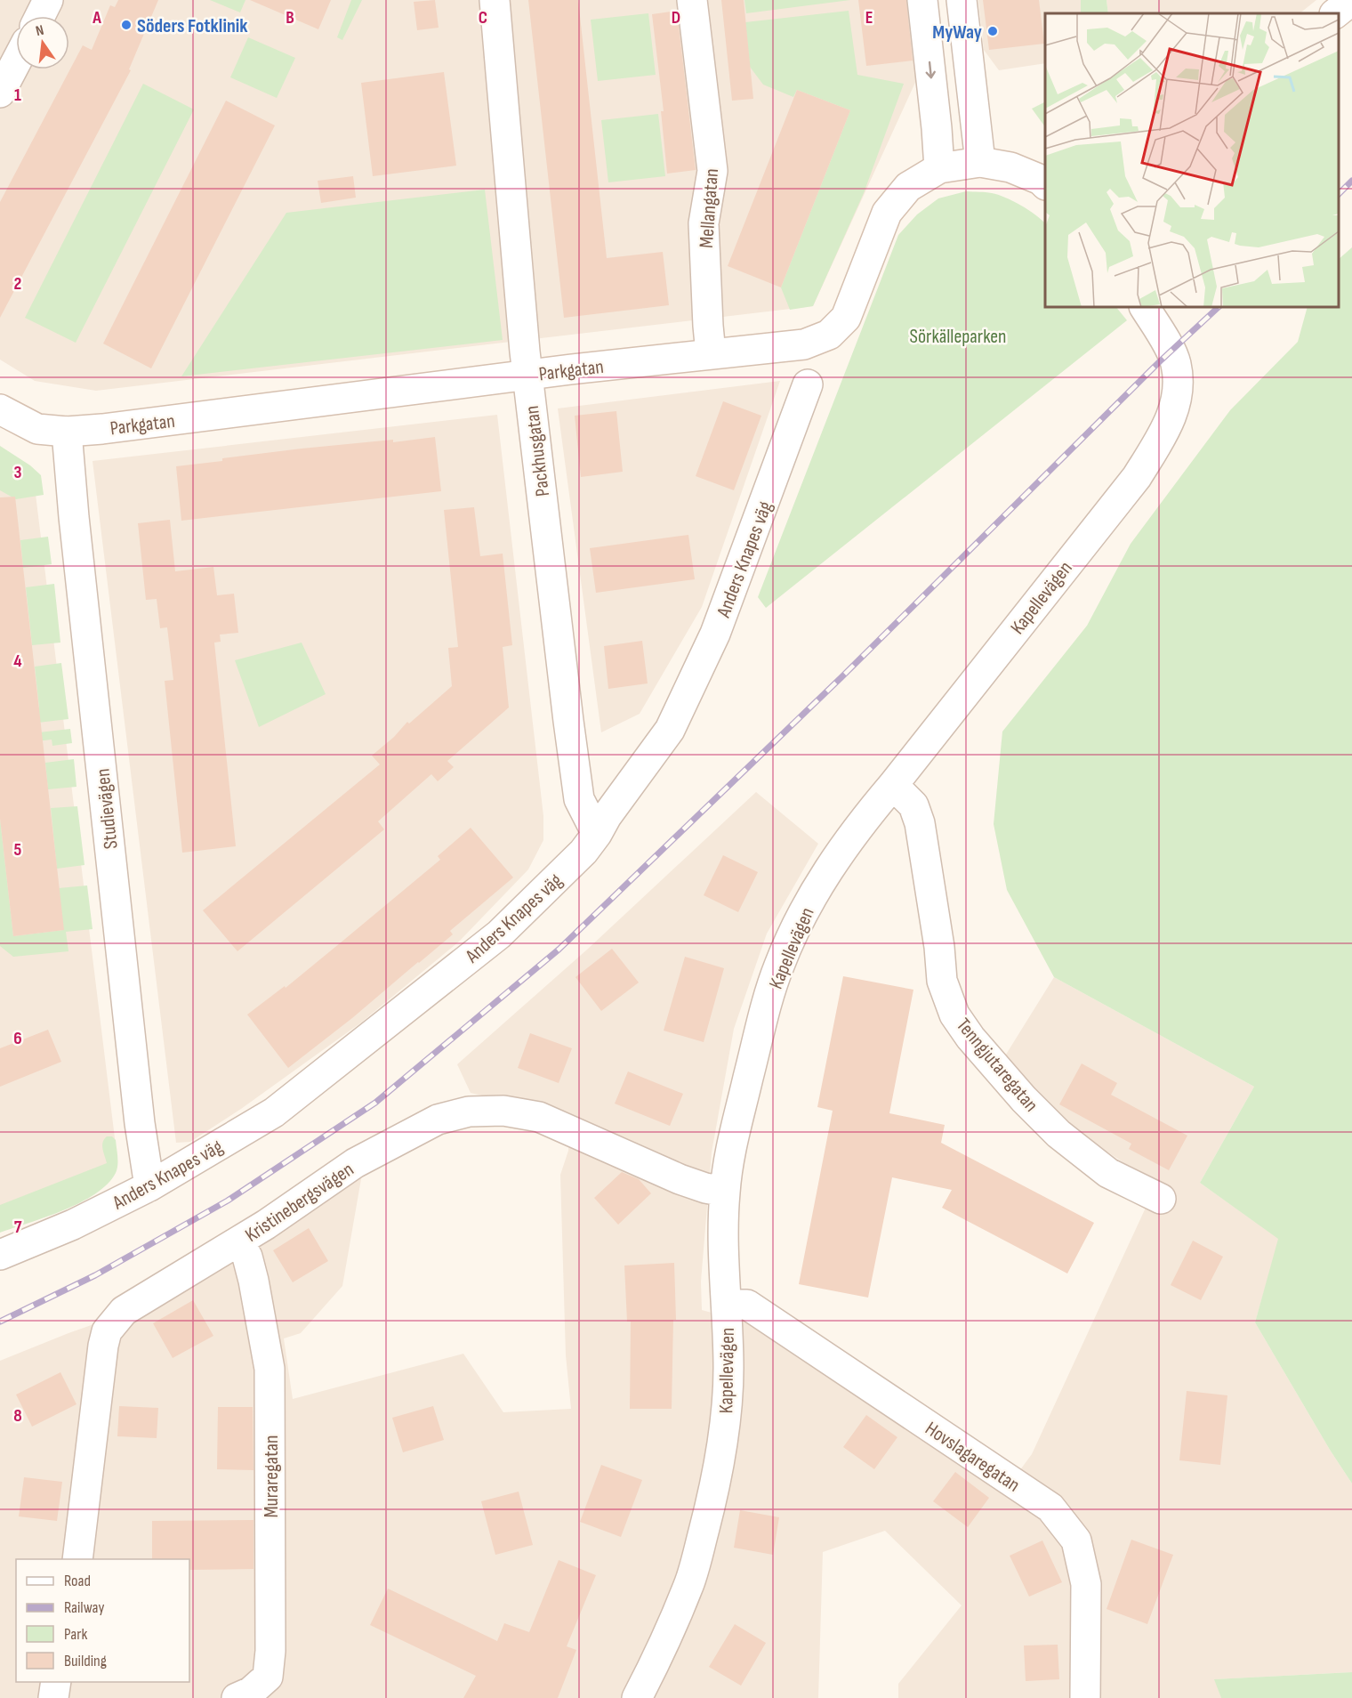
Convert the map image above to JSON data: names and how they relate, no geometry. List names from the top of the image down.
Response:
{
  "streets": {
    "street": [
      "Mellangatan",
      "Parkgatan",
      "Packhusgatan",
      "Anders Knapes väg",
      "Kapellevägen",
      "Studievägen",
      "Tenngjutaregatan",
      "Kristinebergsvägen",
      "Hovslagaregatan",
      "Muraregatan"
    ]
  },
  "crossings": [
    ["Mellangatan", "Parkgatan"],
    ["Parkgatan", "Packhusgatan"],
    ["Parkgatan", "Studievägen"],
    ["Packhusgatan", "Anders Knapes väg"],
    ["Anders Knapes väg", "Studievägen"],
    ["Kapellevägen", "Tenngjutaregatan"],
    ["Kapellevägen", "Kristinebergsvägen"],
    ["Kapellevägen", "Hovslagaregatan"],
    ["Kristinebergsvägen", "Muraregatan"]
  ],
  "parks": ["Sörkälleparken"],
  "places": ["Söders Fotklinik", "MyWay"],
  "legend": [
    "Road",
    "Railway",
    "Park",
    "Building"
  ],
  "north": "top",
  "grid": {
    "columns": [
      "A",
      "B",
      "C",
      "D",
      "E"
    ],
    "rows": [
      "1",
      "2",
      "3",
      "4",
      "5",
      "6",
      "7",
      "8"
    ]
  }
}
